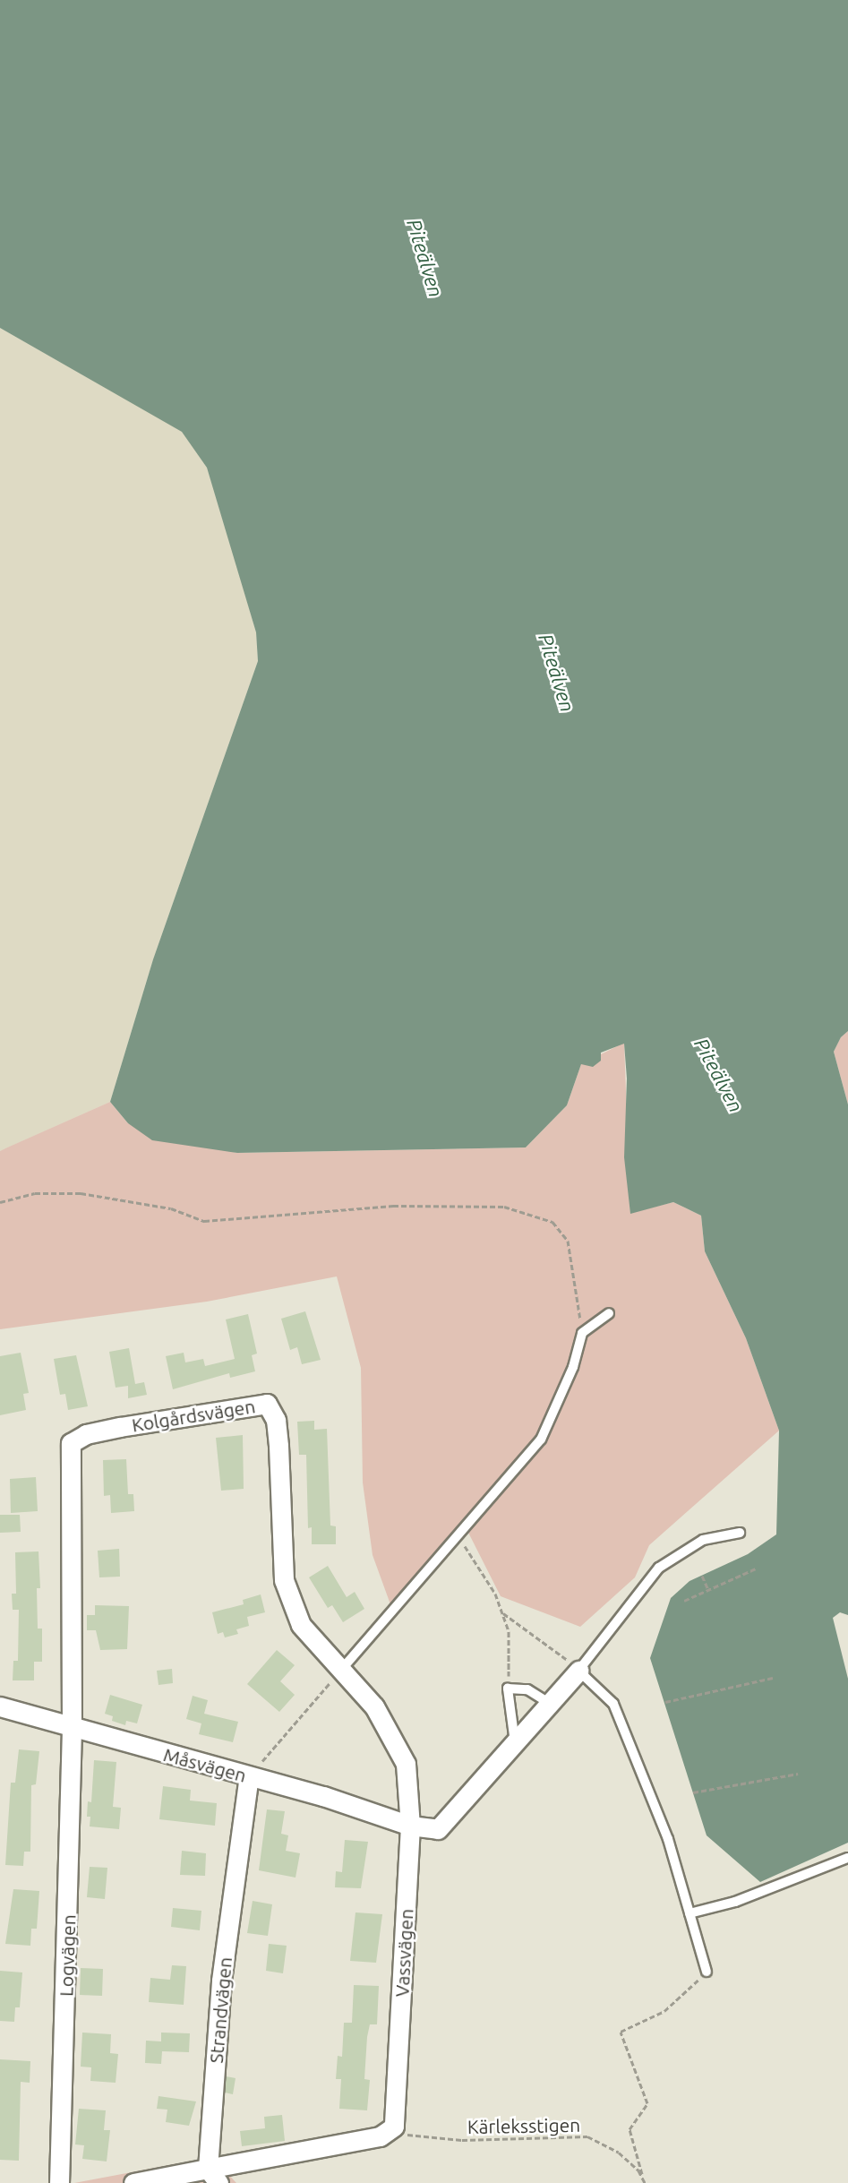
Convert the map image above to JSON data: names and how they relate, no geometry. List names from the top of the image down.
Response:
{
  "streets": {
    "street": [
      "Kolgårdsvägen",
      "Måsvägen",
      "Vassvägen",
      "Logvägen",
      "Strandvägen"
    ],
    "path": ["Kärleksstigen"]
  },
  "crossings": [
    ["Kolgårdsvägen", "Måsvägen"],
    ["Kolgårdsvägen", "Vassvägen"],
    ["Kolgårdsvägen", "Logvägen"],
    ["Måsvägen", "Vassvägen"],
    ["Måsvägen", "Logvägen"],
    ["Måsvägen", "Strandvägen"],
    ["Vassvägen", "Kärleksstigen"]
  ],
  "water": ["Piteälven"]
}
